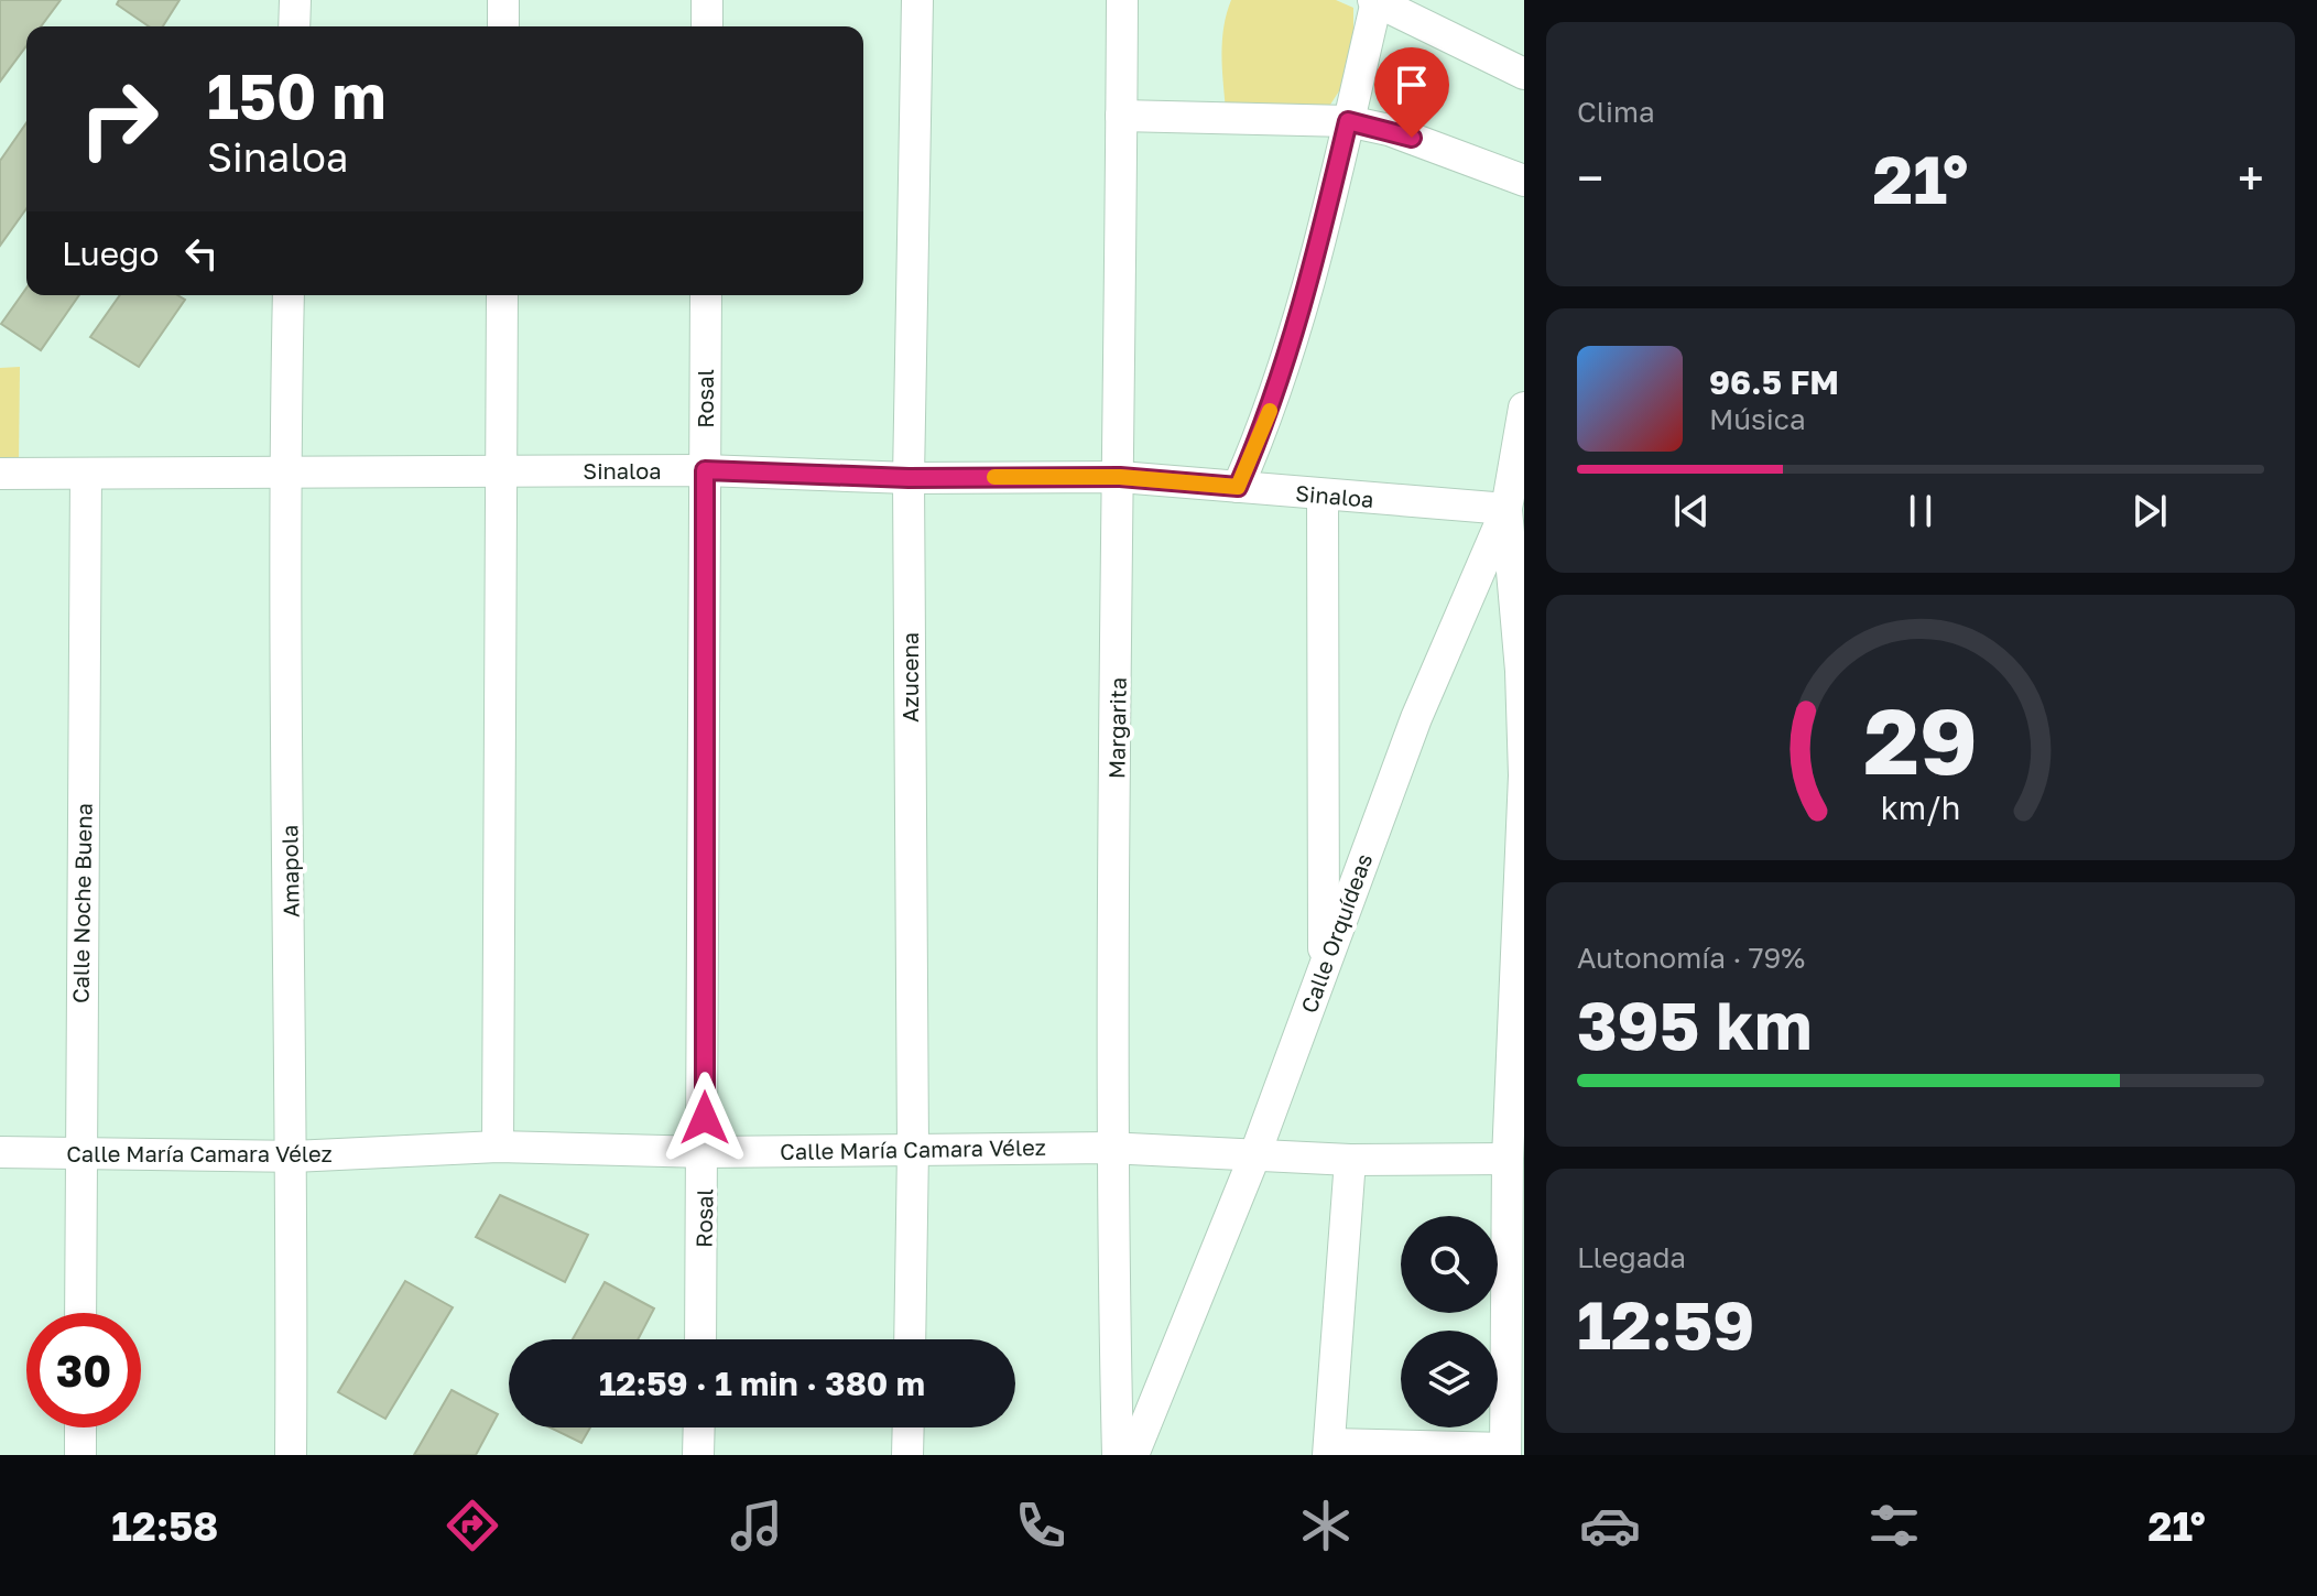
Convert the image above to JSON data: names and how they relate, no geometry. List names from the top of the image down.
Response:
{
  "streets": {
    "street": [
      "Rosal",
      "Sinaloa",
      "Azucena",
      "Margarita",
      "Amapola",
      "Calle Noche Buena",
      "Calle Orquídeas",
      "Calle María Camara Vélez"
    ]
  },
  "crossings": [
    ["Rosal", "Sinaloa"],
    ["Rosal", "Calle María Camara Vélez"],
    ["Sinaloa", "Azucena"],
    ["Sinaloa", "Margarita"],
    ["Sinaloa", "Amapola"],
    ["Sinaloa", "Calle Noche Buena"],
    ["Sinaloa", "Calle Orquídeas"],
    ["Azucena", "Calle María Camara Vélez"],
    ["Margarita", "Calle María Camara Vélez"],
    ["Amapola", "Calle María Camara Vélez"],
    ["Calle Noche Buena", "Calle María Camara Vélez"],
    ["Calle Orquídeas", "Calle María Camara Vélez"]
  ],
  "page": {
    "tile": [
      "Clima",
      ["Autonomía · 79%", "395 km"],
      ["Llegada", "12:59"]
    ],
    "turn": ["150 m", "Sinaloa"],
    "heat": ["−", "21°", "+"],
    "then": "Luego",
    "song": ["96.5 FM", "Música"],
    "limit": "30",
    "trip": "12:59 · 1 min · 380 m",
    "tabs": ["12:58", "21°"],
    "gauge": ["29", "km/h"]
  }
}
